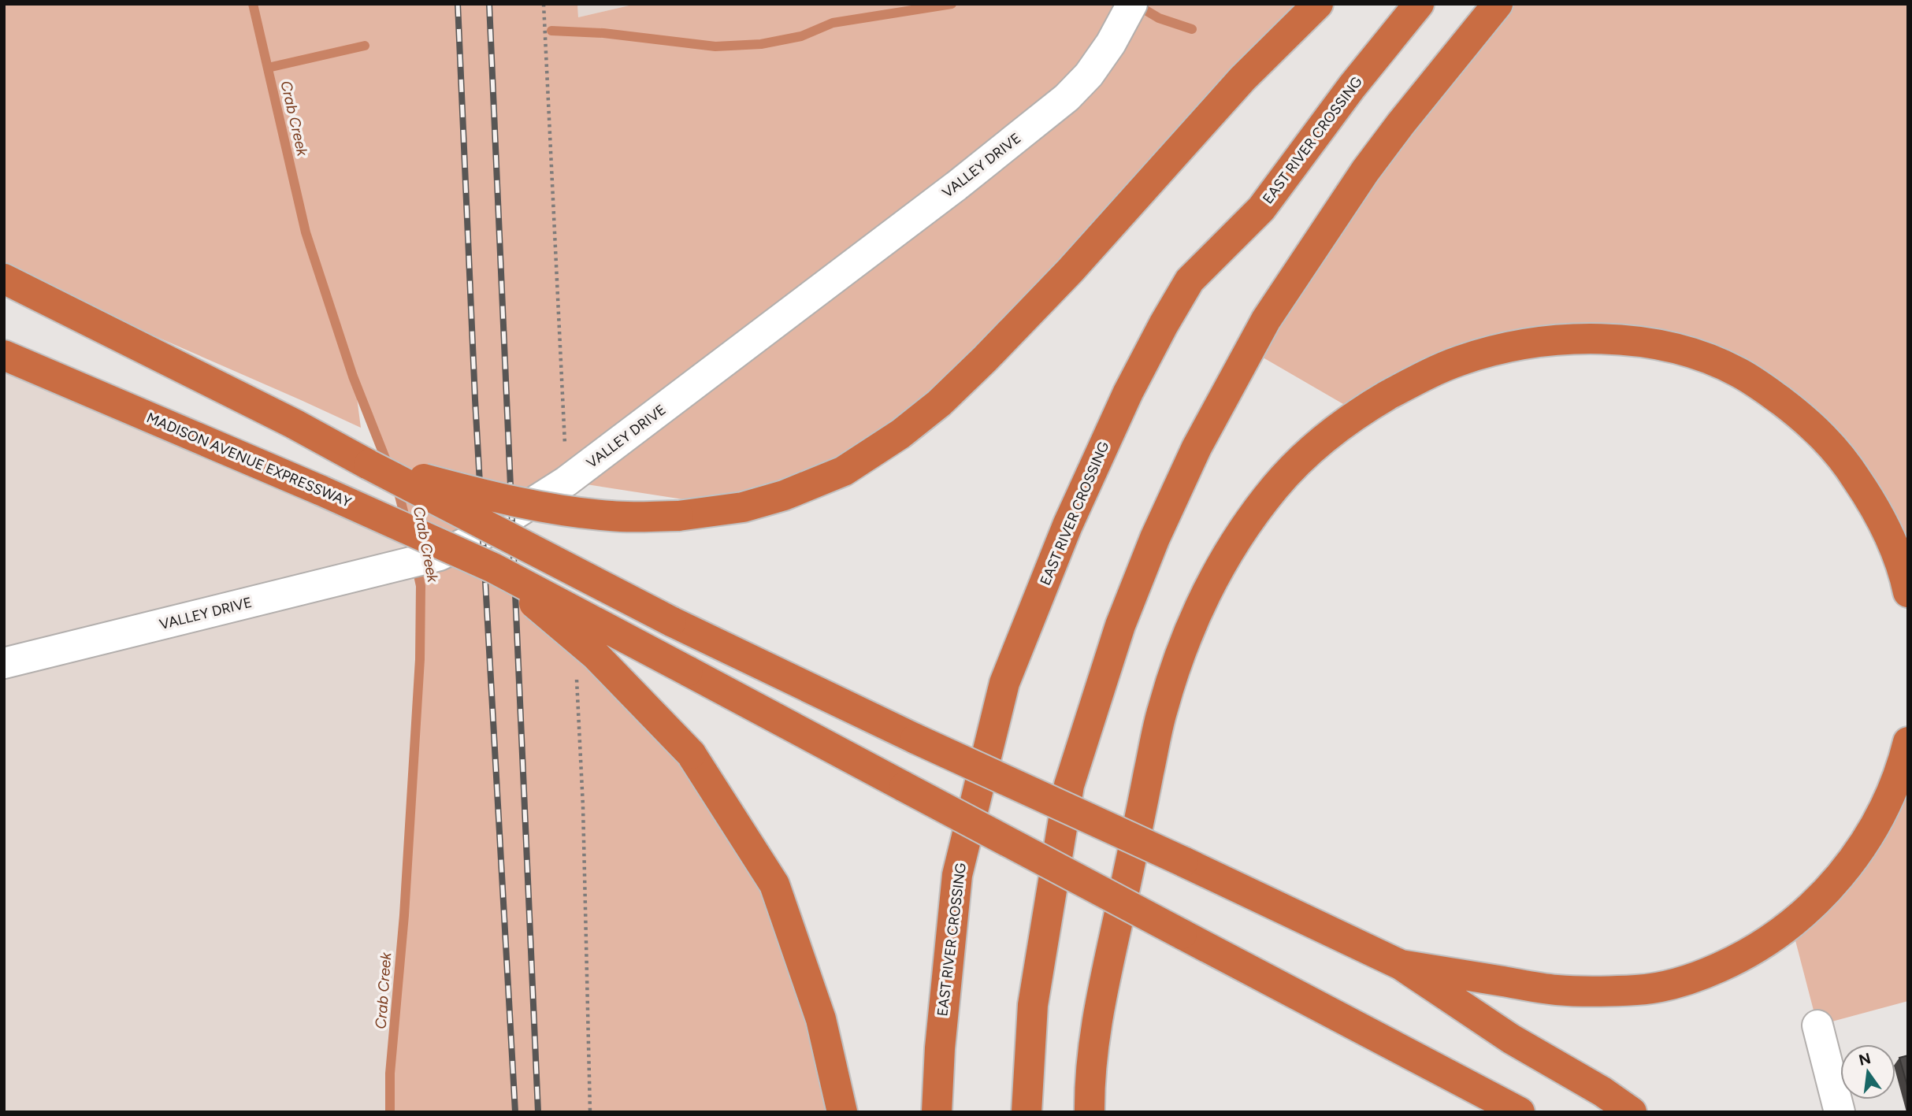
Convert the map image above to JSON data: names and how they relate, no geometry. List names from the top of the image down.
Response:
{
  "streets": {
    "highway": ["EAST RIVER CROSSING", "MADISON AVENUE EXPRESSWAY"],
    "street": ["VALLEY DRIVE"]
  },
  "water": ["Crab Creek"],
  "north": "top"
}
